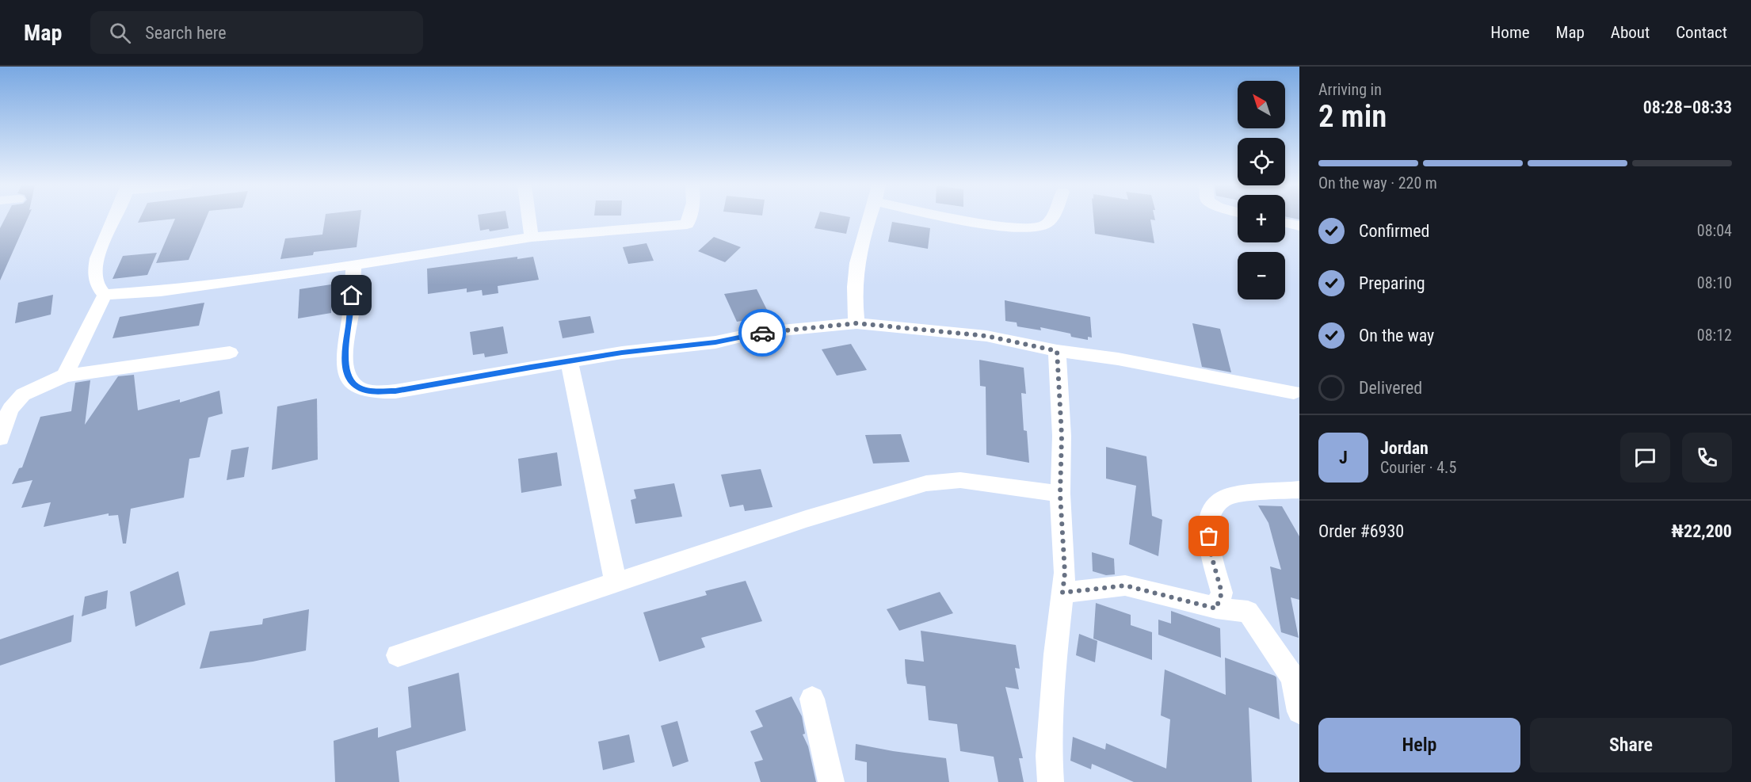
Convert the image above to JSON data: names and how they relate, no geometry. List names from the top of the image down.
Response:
{
  "north": "top left",
  "page": {
    "header": "Map",
    "search": "Search here",
    "nav": [
      "Home",
      "Map",
      "About",
      "Contact"
    ],
    "heading": ["2 min", "Arriving in", "08:28–08:33"],
    "panel": [
      "Jordan",
      "Courier · 4.5",
      "Order #6930",
      "₦22,200"
    ],
    "map_buttons": ["+", "−"],
    "bar": "On the way · 220 m",
    "list": [
      ["Confirmed", "08:04"],
      ["Preparing", "08:10"],
      ["On the way", "08:12"],
      "Delivered"
    ],
    "round": "J",
    "buttons": ["Help", "Share"]
  }
}
